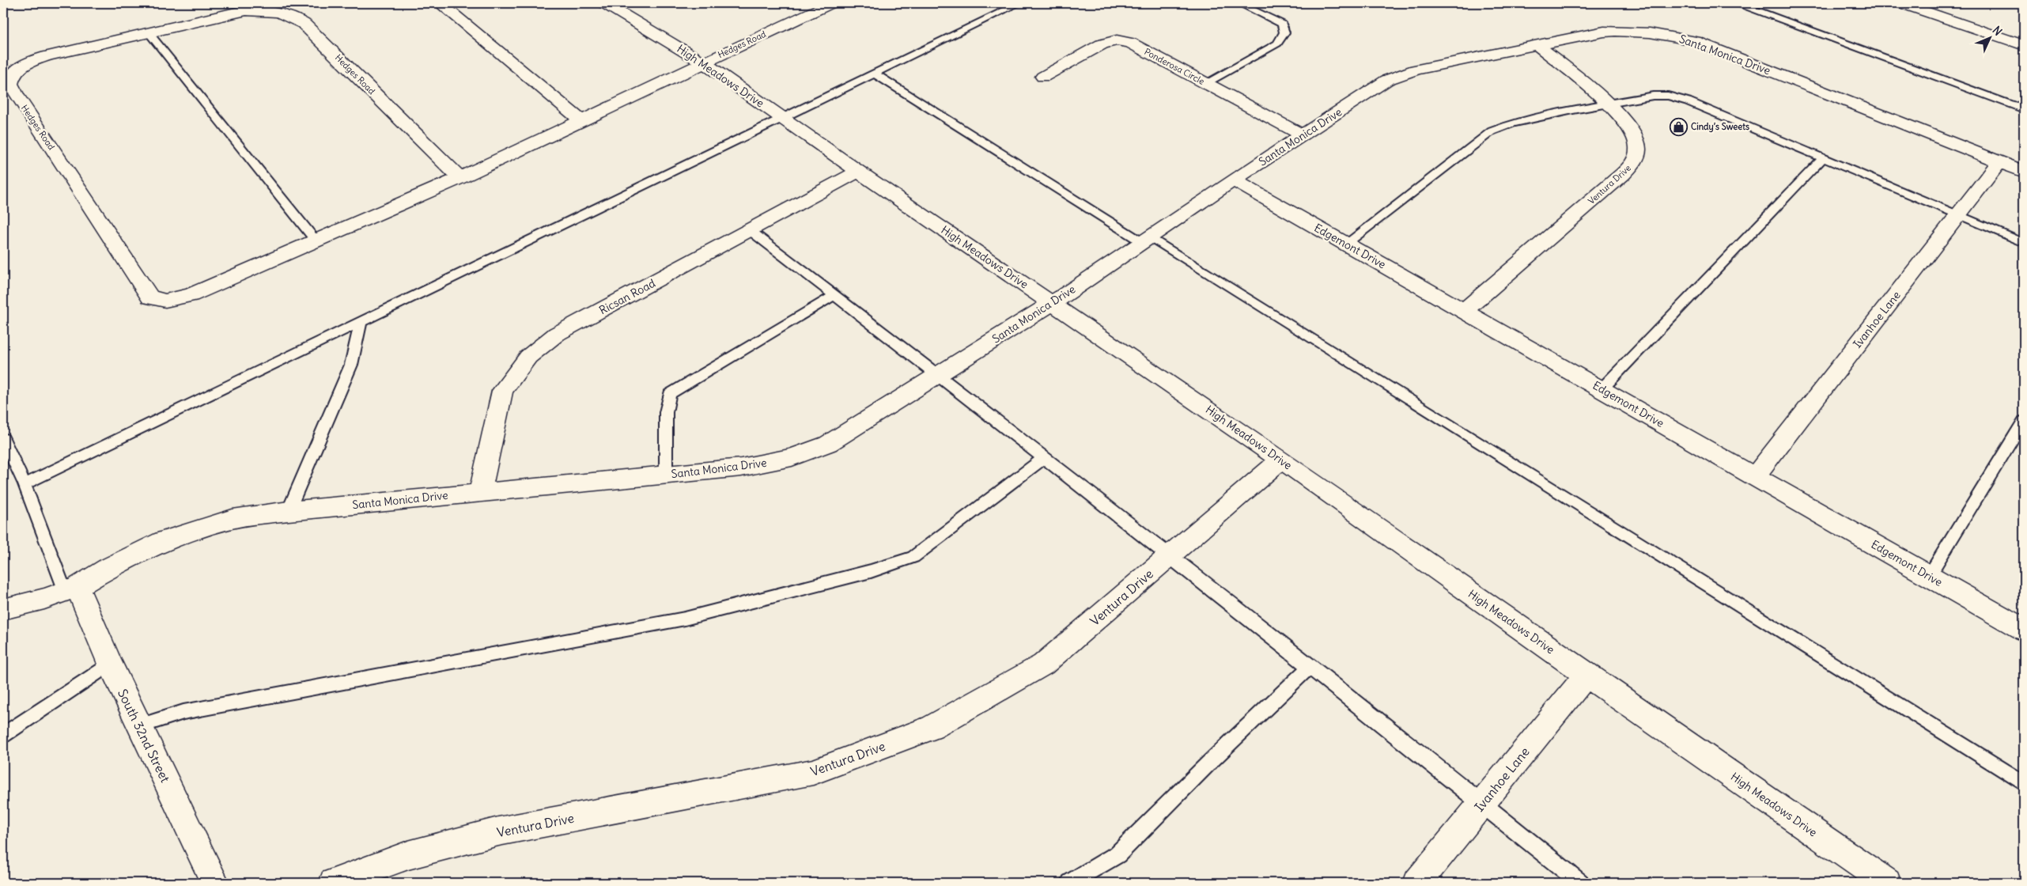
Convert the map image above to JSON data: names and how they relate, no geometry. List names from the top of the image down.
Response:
{
  "streets": {
    "street": [
      "Hedges Road",
      "Santa Monica Drive",
      "Ponderosa Circle",
      "High Meadows Drive",
      "Ventura Drive",
      "Edgemont Drive",
      "Ricsan Road",
      "Ivanhoe Lane",
      "South 32nd Street"
    ]
  },
  "crossings": [
    ["Hedges Road", "High Meadows Drive"],
    ["Santa Monica Drive", "Ponderosa Circle"],
    ["Santa Monica Drive", "High Meadows Drive"],
    ["Santa Monica Drive", "Ventura Drive"],
    ["Santa Monica Drive", "Edgemont Drive"],
    ["Santa Monica Drive", "Ricsan Road"],
    ["Santa Monica Drive", "Ivanhoe Lane"],
    ["Santa Monica Drive", "South 32nd Street"],
    ["High Meadows Drive", "Ventura Drive"],
    ["High Meadows Drive", "Ricsan Road"],
    ["High Meadows Drive", "Ivanhoe Lane"],
    ["Ventura Drive", "Edgemont Drive"],
    ["Edgemont Drive", "Ivanhoe Lane"]
  ],
  "places": {
    "shop": ["Cindy’s Sweets"]
  },
  "north": "top right"
}
